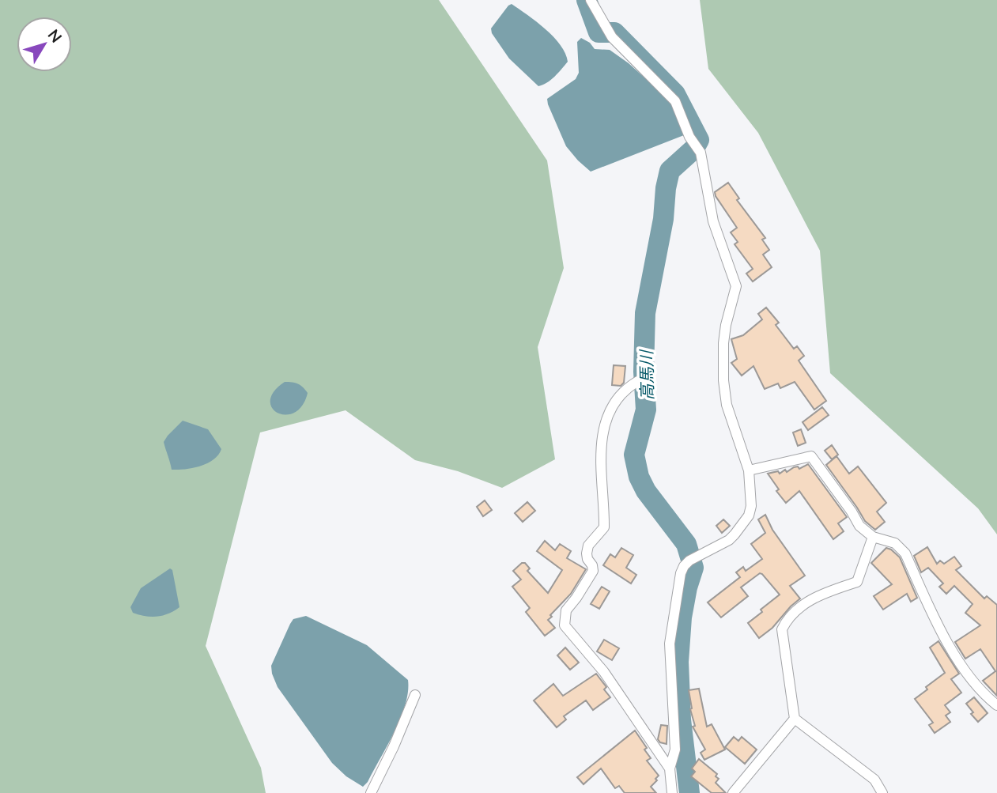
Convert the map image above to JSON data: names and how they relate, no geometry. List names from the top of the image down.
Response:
{
  "water": ["高馬川"],
  "north": "top right"
}
